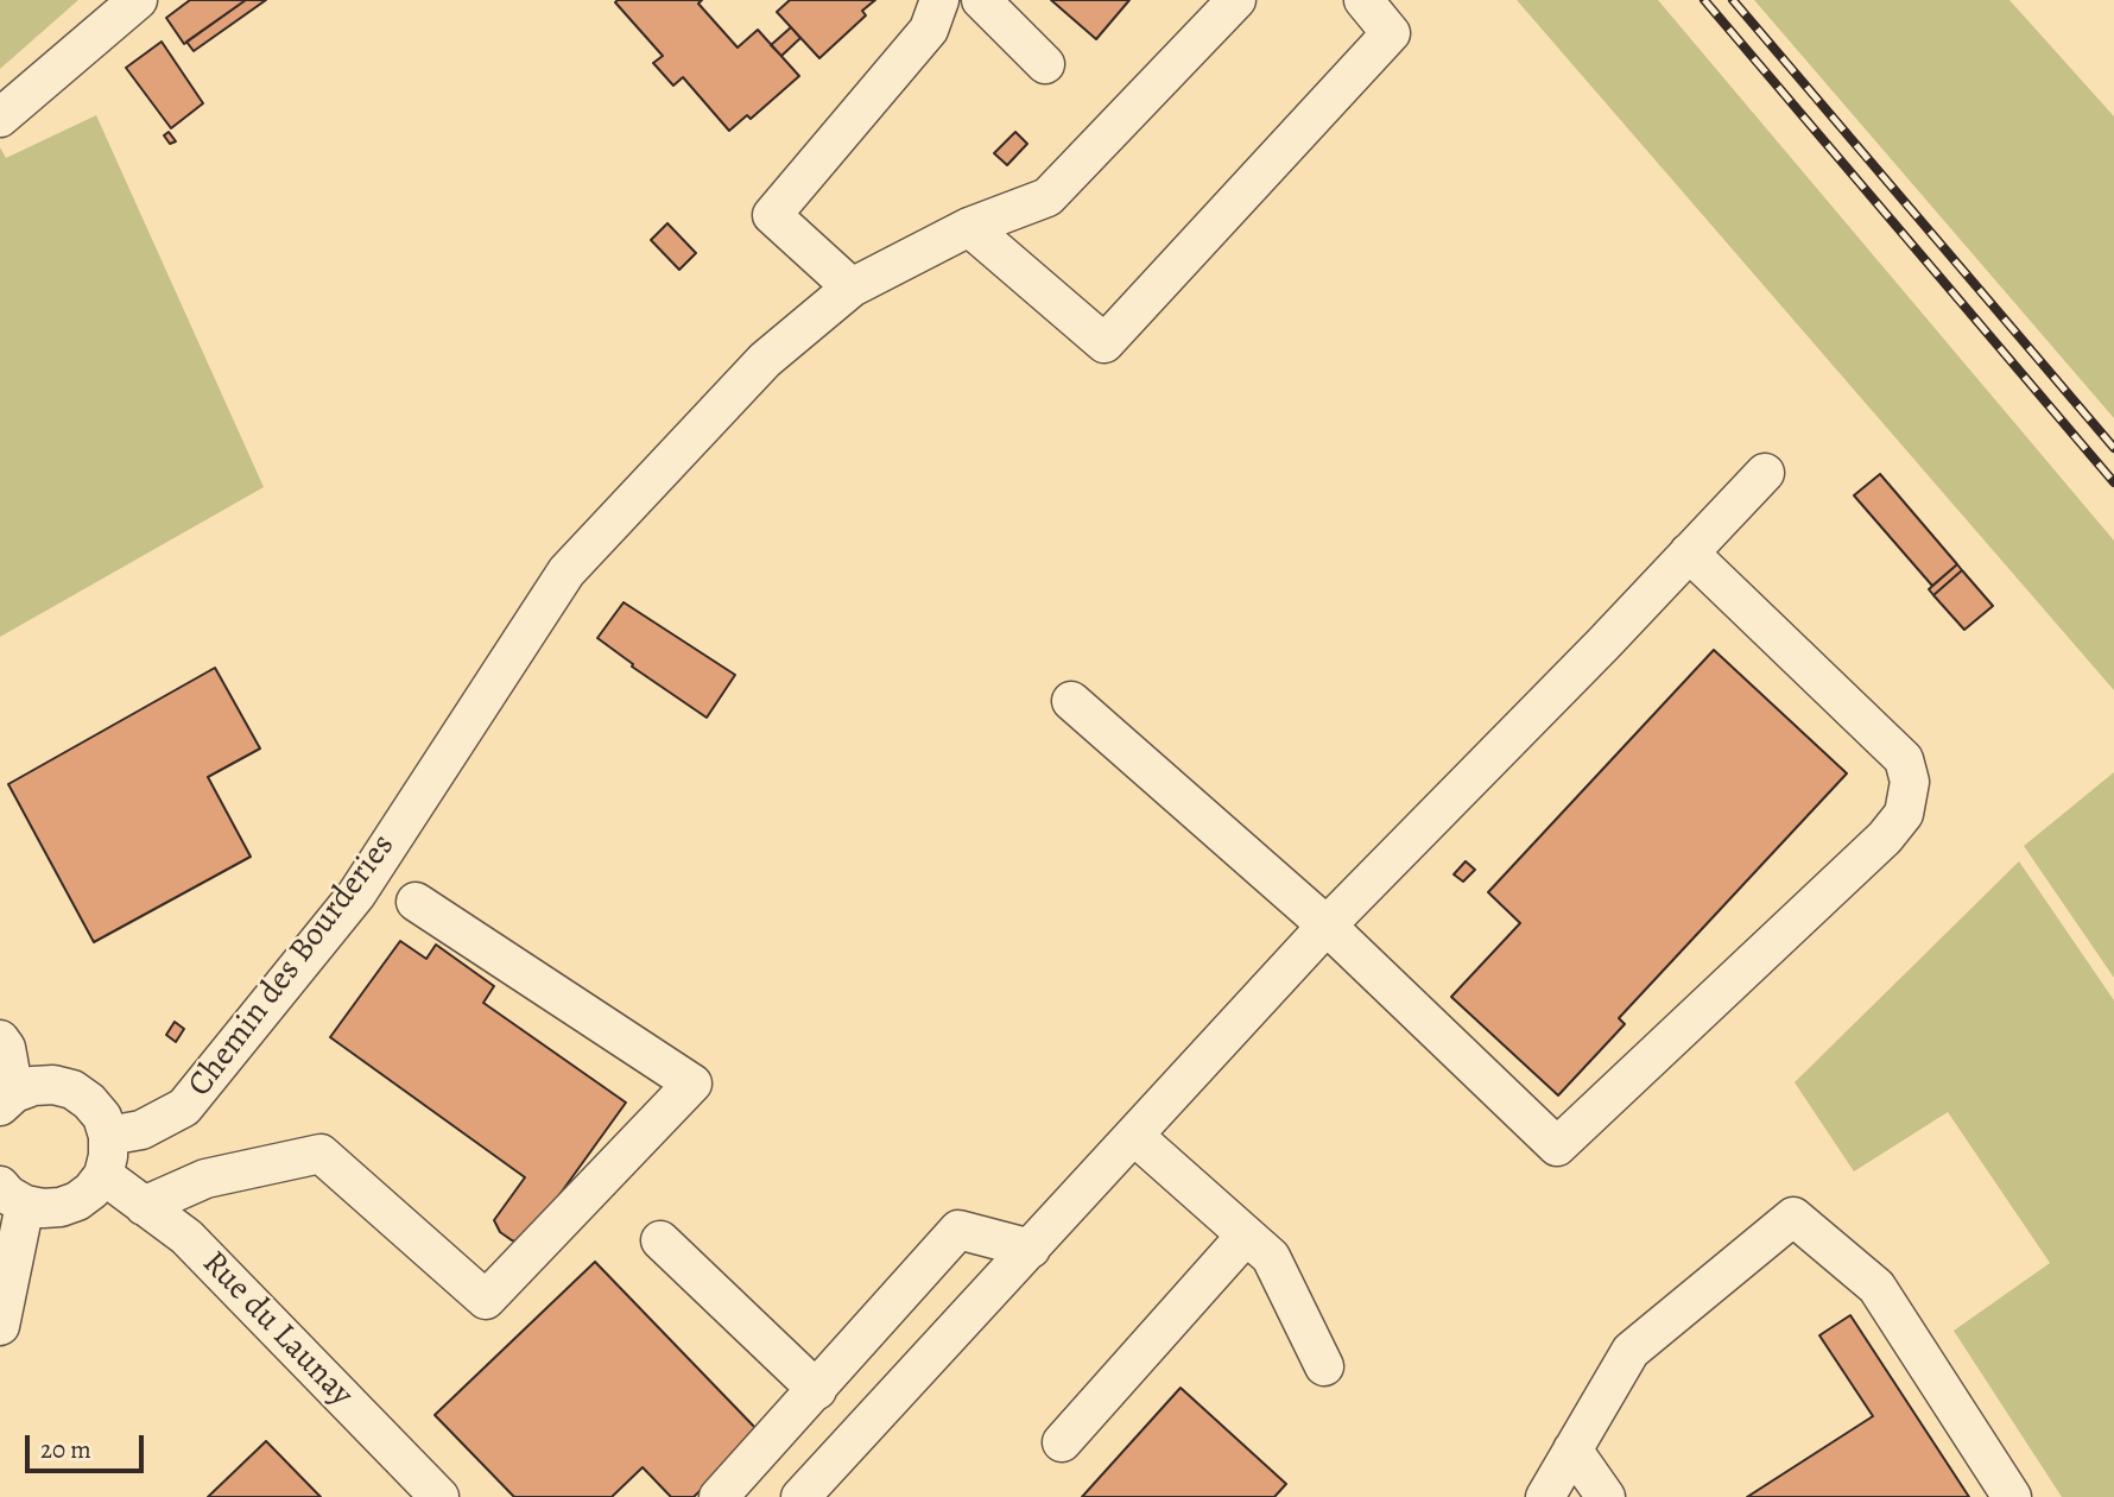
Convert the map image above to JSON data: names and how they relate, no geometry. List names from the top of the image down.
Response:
{
  "streets": {
    "street": ["Chemin des Bourderies", "Rue du Launay"]
  },
  "scale_bar": "20 m"
}
